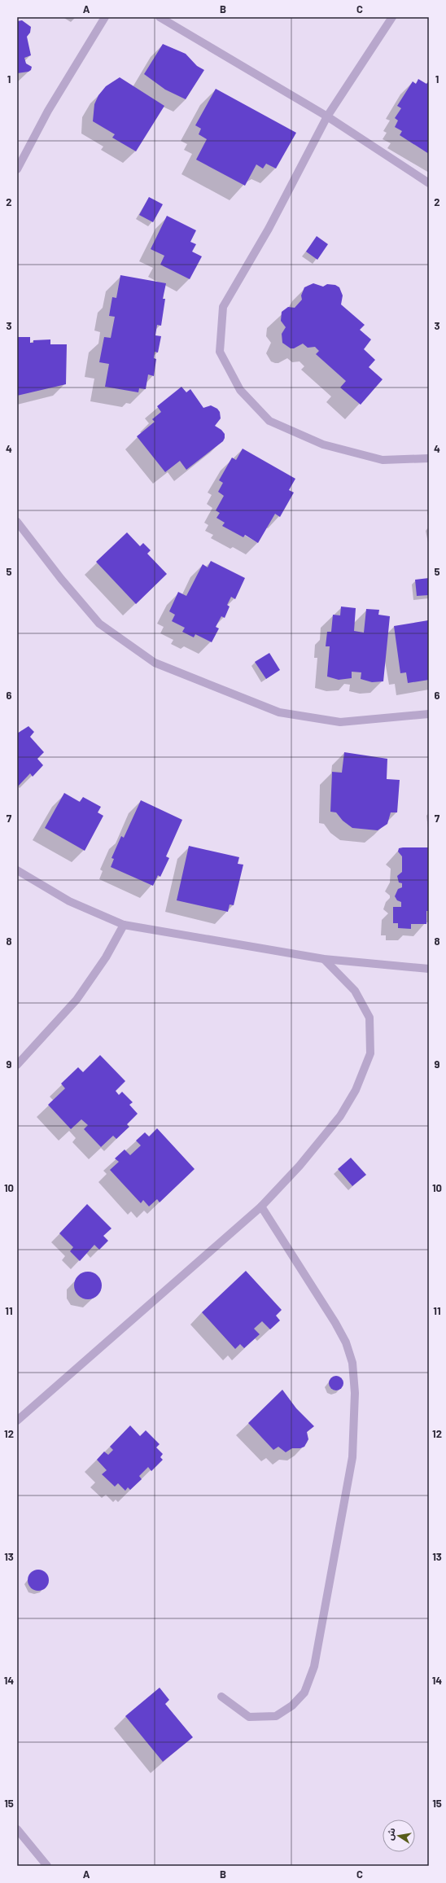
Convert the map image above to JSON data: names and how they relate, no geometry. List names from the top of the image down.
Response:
{
  "north": "left",
  "grid": {
    "columns": ["A", "B", "C"],
    "rows": [
      "1",
      "2",
      "3",
      "4",
      "5",
      "6",
      "7",
      "8",
      "9",
      "10",
      "11",
      "12",
      "13",
      "14",
      "15"
    ]
  }
}
